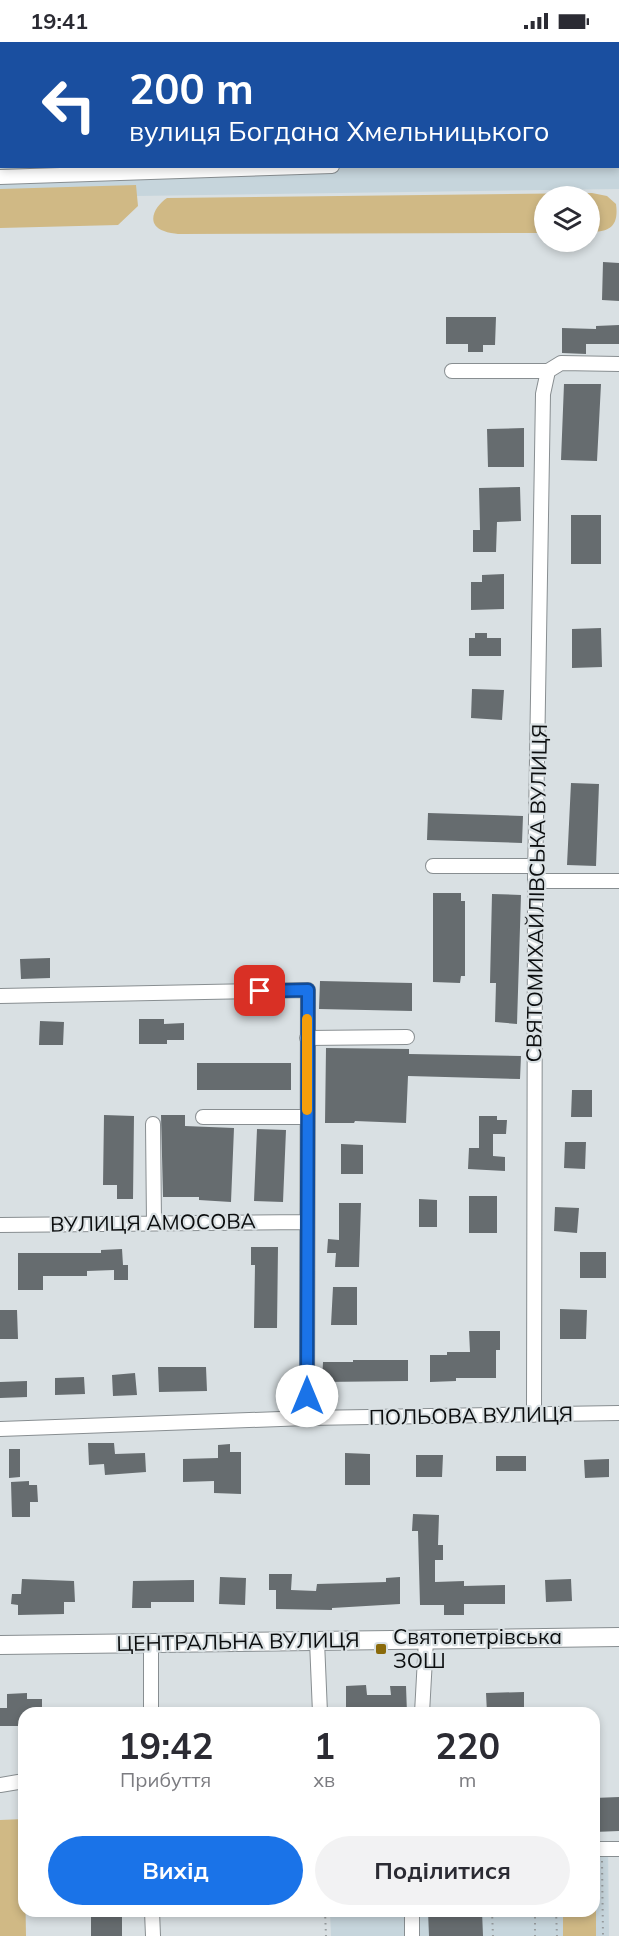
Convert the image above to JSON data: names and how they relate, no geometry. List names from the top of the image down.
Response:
{
  "streets": {
    "main road": ["ЦЕНТРАЛЬНА ВУЛИЦЯ"],
    "street": ["СВЯТОМИХАЙЛІВСЬКА ВУЛИЦЯ", "ВУЛИЦЯ АМОСОВА", "ПОЛЬОВА ВУЛИЦЯ"]
  },
  "crossings": [
    ["СВЯТОМИХАЙЛІВСЬКА ВУЛИЦЯ", "ПОЛЬОВА ВУЛИЦЯ"]
  ],
  "places": {
    "transit": ["Святопетрівська ЗОШ"]
  },
  "page": {
    "status": "19:41",
    "turn": ["200 m", "вулиця Богдана Хмельницького"],
    "eta": [
      "19:42",
      "Прибуття",
      "1",
      "хв",
      "220",
      "m"
    ],
    "buttons": ["Вихід", "Поділитися"]
  }
}
